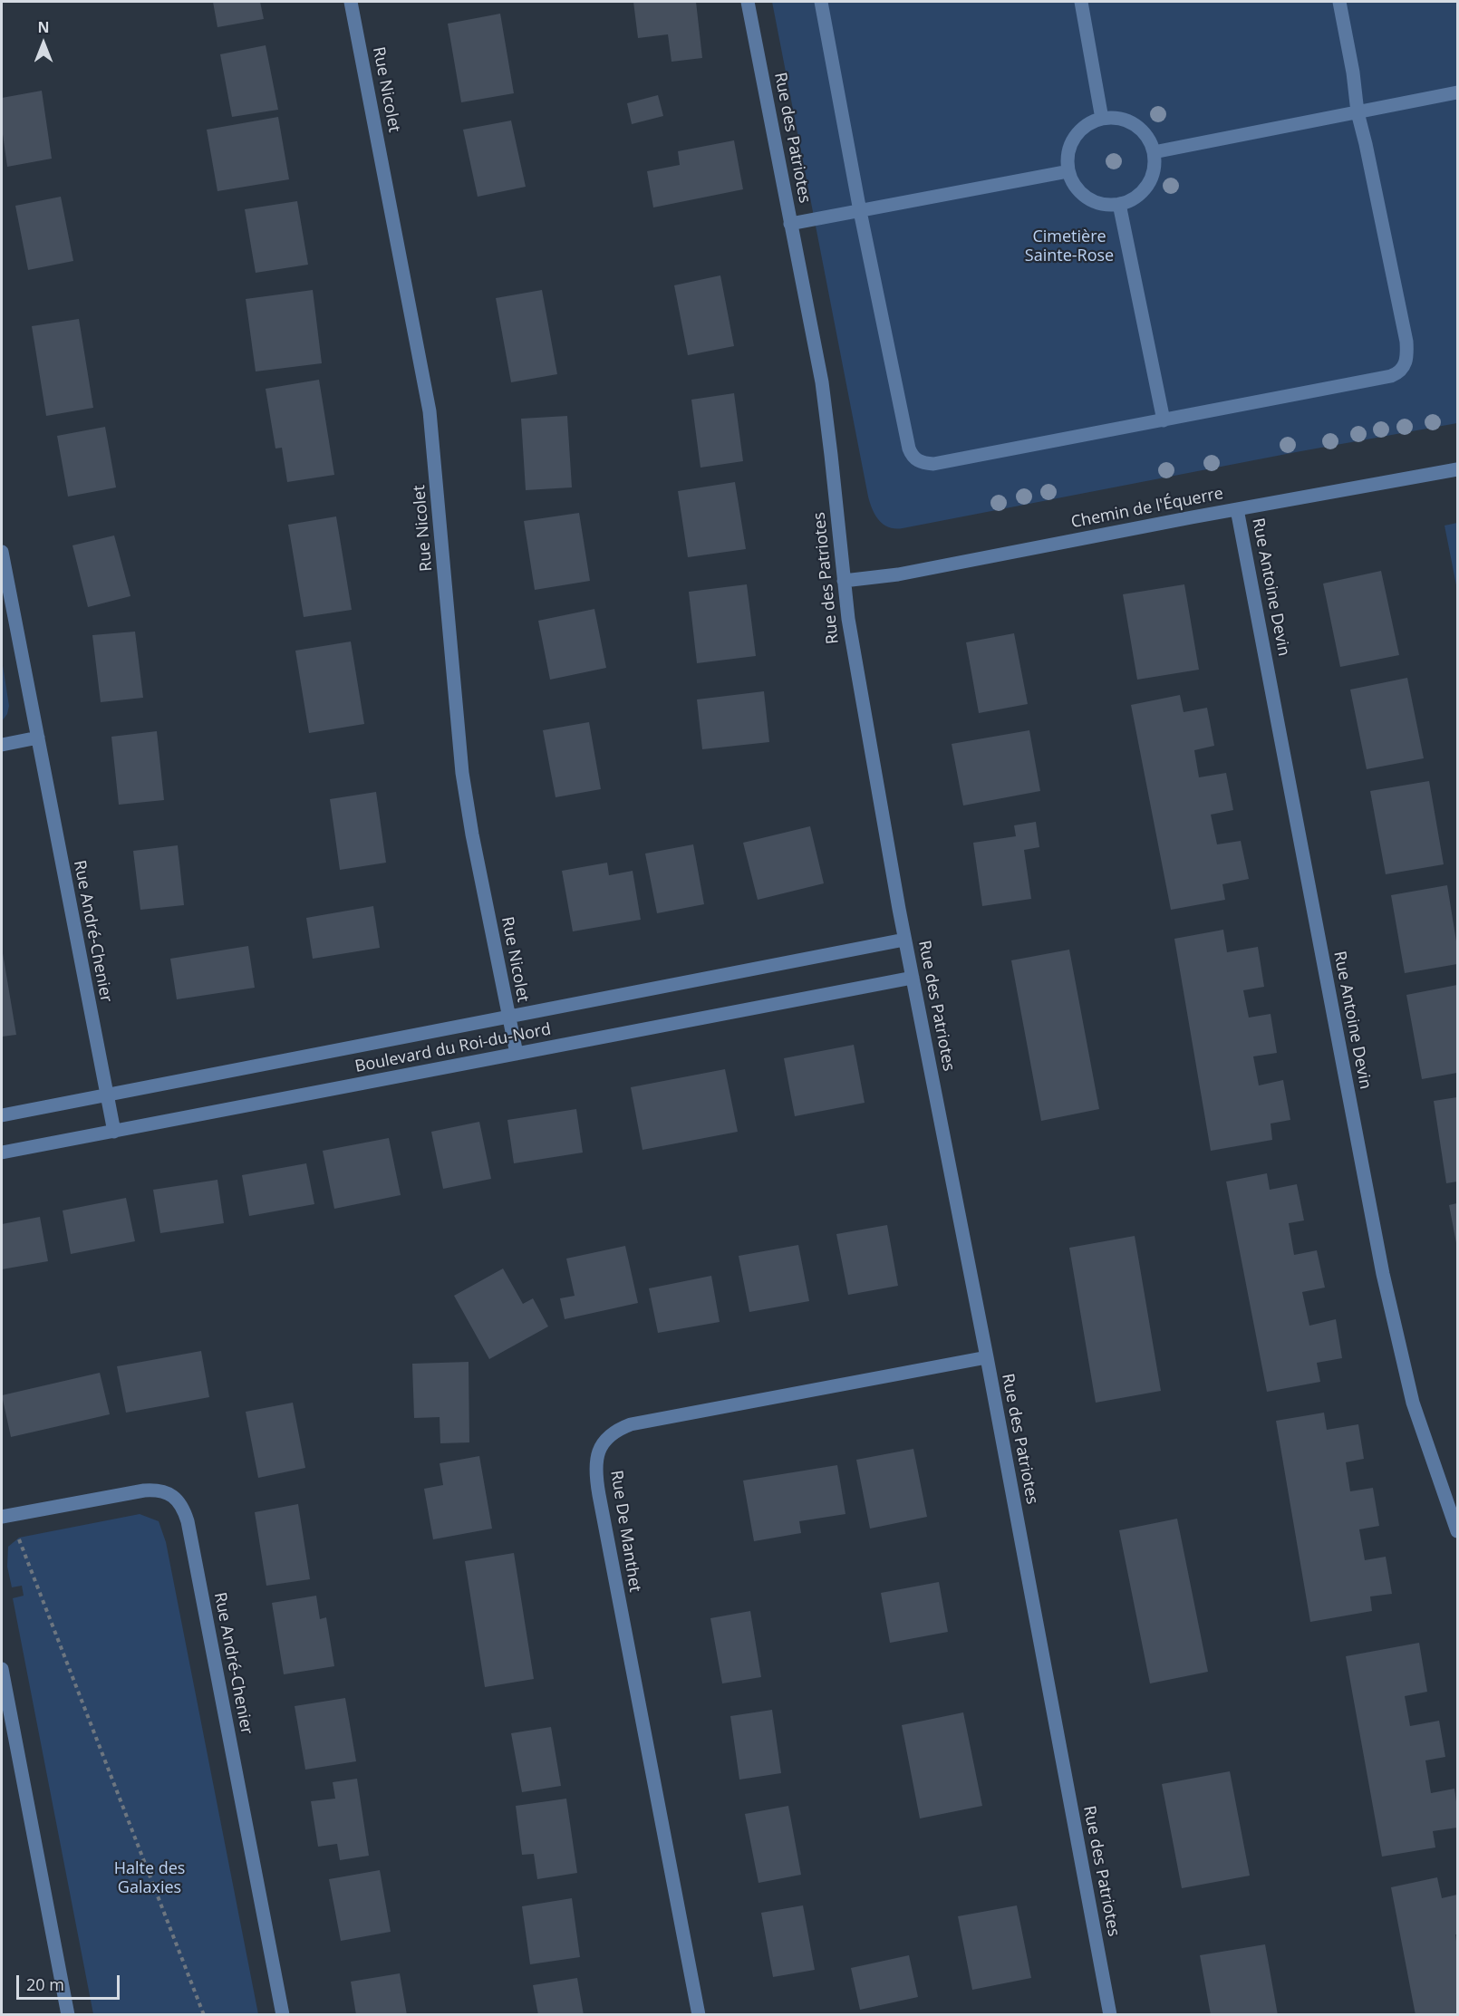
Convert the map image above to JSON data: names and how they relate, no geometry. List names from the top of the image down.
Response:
{
  "streets": {
    "street": [
      "Rue Nicolet",
      "Rue des Patriotes",
      "Chemin de l'Équerre",
      "Rue Antoine Devin",
      "Rue André-Chenier",
      "Boulevard du Roi-du-Nord",
      "Rue De Manthet"
    ]
  },
  "crossings": [
    ["Rue Nicolet", "Boulevard du Roi-du-Nord"],
    ["Rue des Patriotes", "Chemin de l'Équerre"],
    ["Rue des Patriotes", "Boulevard du Roi-du-Nord"],
    ["Rue des Patriotes", "Rue De Manthet"],
    ["Chemin de l'Équerre", "Rue Antoine Devin"],
    ["Rue André-Chenier", "Boulevard du Roi-du-Nord"]
  ],
  "parks": ["Cimetière Sainte-Rose", "Halte des Galaxies"],
  "scale_bar": "20 m",
  "north": "top"
}
